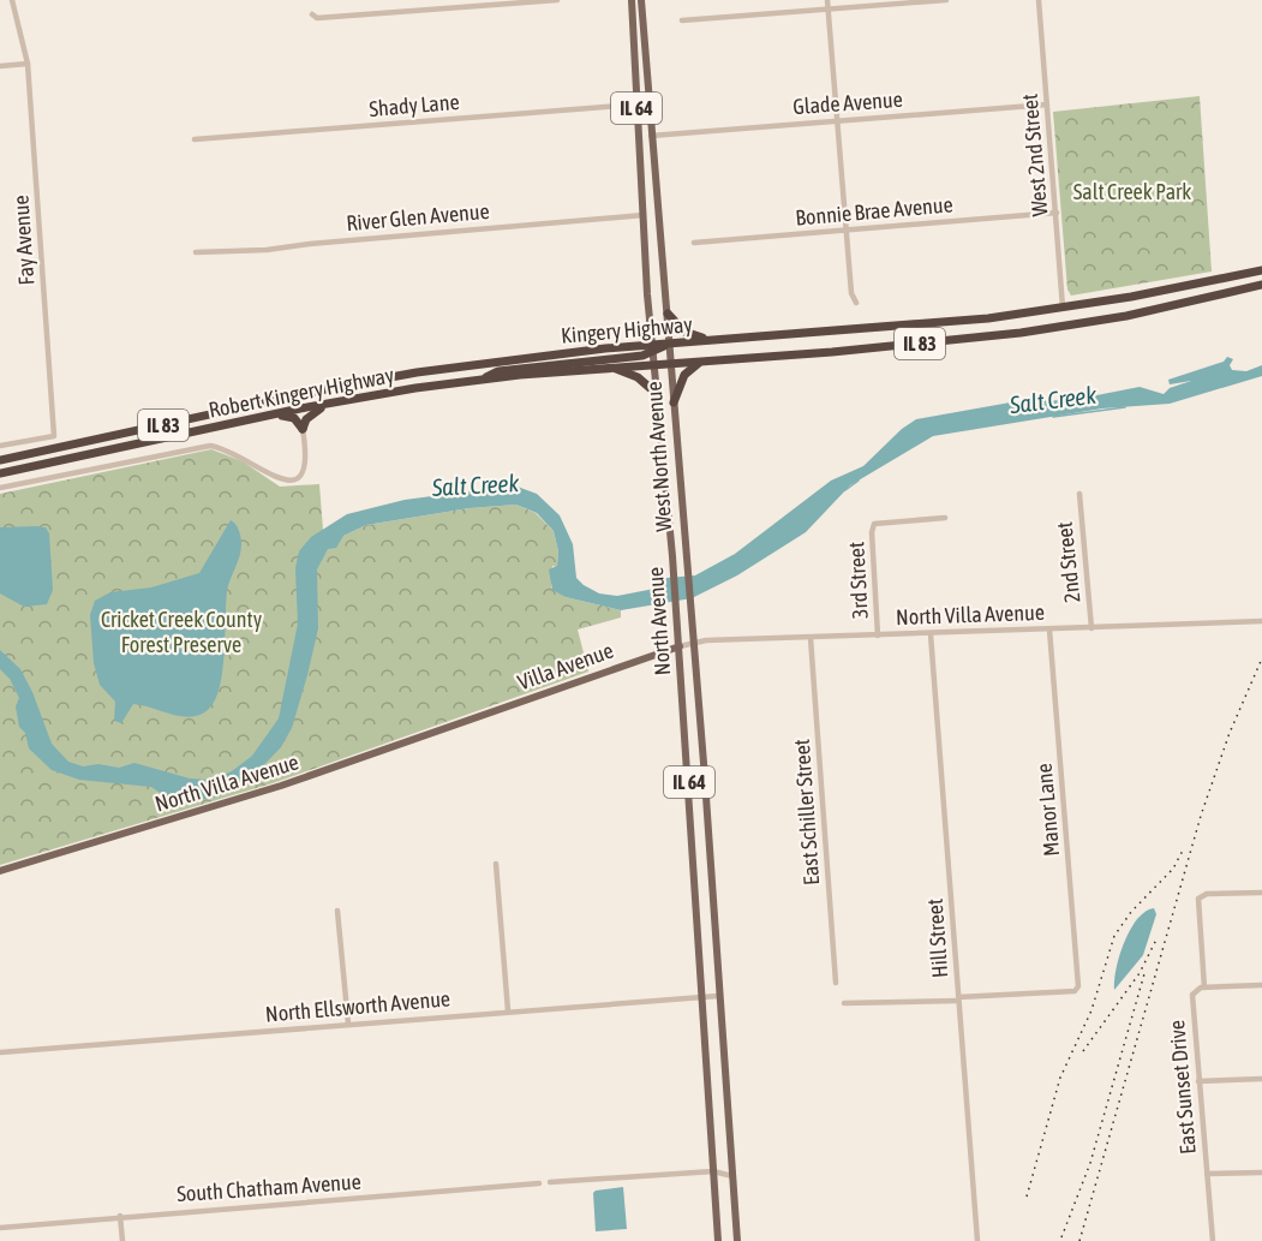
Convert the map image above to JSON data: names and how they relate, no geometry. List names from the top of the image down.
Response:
{
  "streets": {
    "highway": ["Kingery Highway", "IL 83", "Robert Kingery Highway"],
    "main road": [
      "IL 64",
      "West North Avenue",
      "North Villa Avenue",
      "North Avenue",
      "Villa Avenue"
    ],
    "street": [
      "Glade Avenue",
      "Shady Lane",
      "West 2nd Street",
      "Bonnie Brae Avenue",
      "River Glen Avenue",
      "Fay Avenue",
      "2nd Street",
      "3rd Street",
      "Manor Lane",
      "East Schiller Street",
      "Hill Street",
      "North Ellsworth Avenue",
      "East Sunset Drive",
      "South Chatham Avenue"
    ]
  },
  "crossings": [
    ["Glade Avenue", "West 2nd Street"],
    ["Glade Avenue", "West North Avenue"],
    ["Shady Lane", "North Avenue"],
    ["IL 64", "West North Avenue"],
    ["IL 64", "North Ellsworth Avenue"],
    ["West 2nd Street", "Bonnie Brae Avenue"],
    ["West 2nd Street", "Kingery Highway"],
    ["River Glen Avenue", "North Avenue"],
    ["Kingery Highway", "Robert Kingery Highway"],
    ["Kingery Highway", "West North Avenue"],
    ["Kingery Highway", "North Avenue"],
    ["West North Avenue", "North Villa Avenue"],
    ["West North Avenue", "North Ellsworth Avenue"],
    ["2nd Street", "North Villa Avenue"],
    ["3rd Street", "North Villa Avenue"],
    ["North Villa Avenue", "North Avenue"],
    ["North Villa Avenue", "Villa Avenue"],
    ["North Villa Avenue", "Manor Lane"],
    ["North Villa Avenue", "East Schiller Street"],
    ["North Villa Avenue", "Hill Street"],
    ["North Avenue", "Villa Avenue"],
    ["North Avenue", "North Ellsworth Avenue"],
    ["Manor Lane", "Hill Street"]
  ],
  "water": ["Salt Creek"],
  "parks": ["Salt Creek Park", "Cricket Creek County Forest Preserve"]
}
